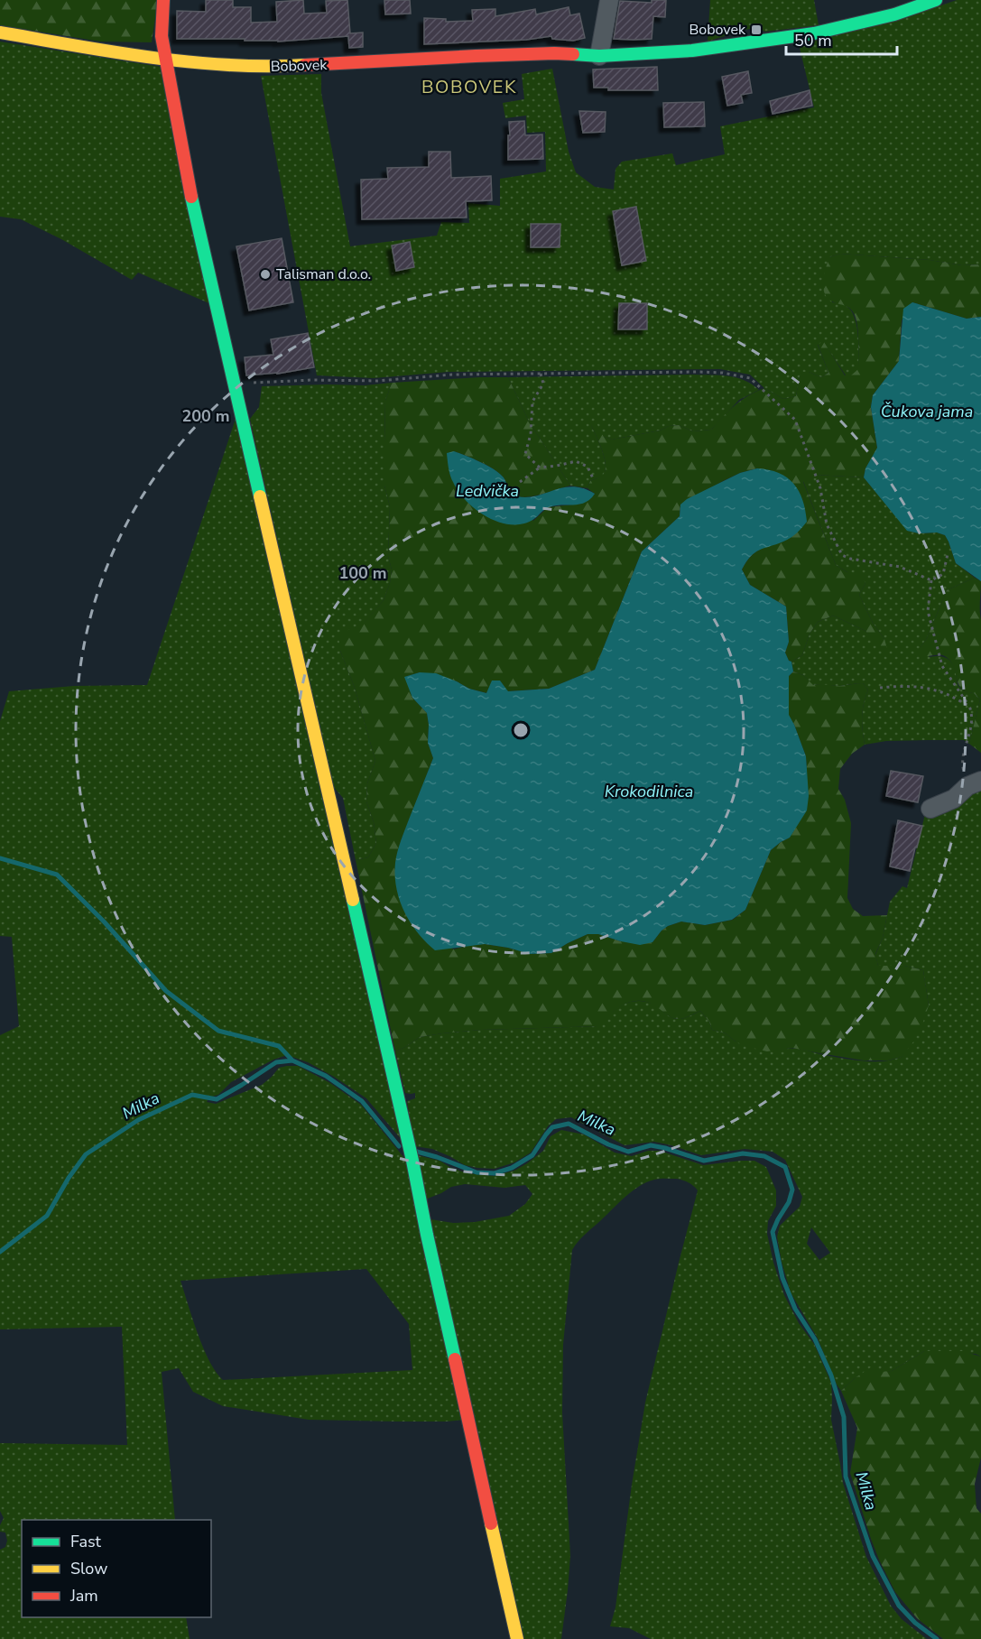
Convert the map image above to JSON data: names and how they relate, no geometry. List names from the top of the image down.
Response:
{
  "streets": {
    "street": ["Bobovek"]
  },
  "districts": ["BOBOVEK"],
  "water": [
    "Čukova jama",
    "Ledvička",
    "Krokodilnica",
    "Milka"
  ],
  "places": {
    "transit": ["Bobovek"],
    "other": ["Talisman d.o.o."]
  },
  "legend": ["Fast", "Slow", "Jam"],
  "scale_bar": "50 m",
  "rings": ["200 m", "100 m"]
}
